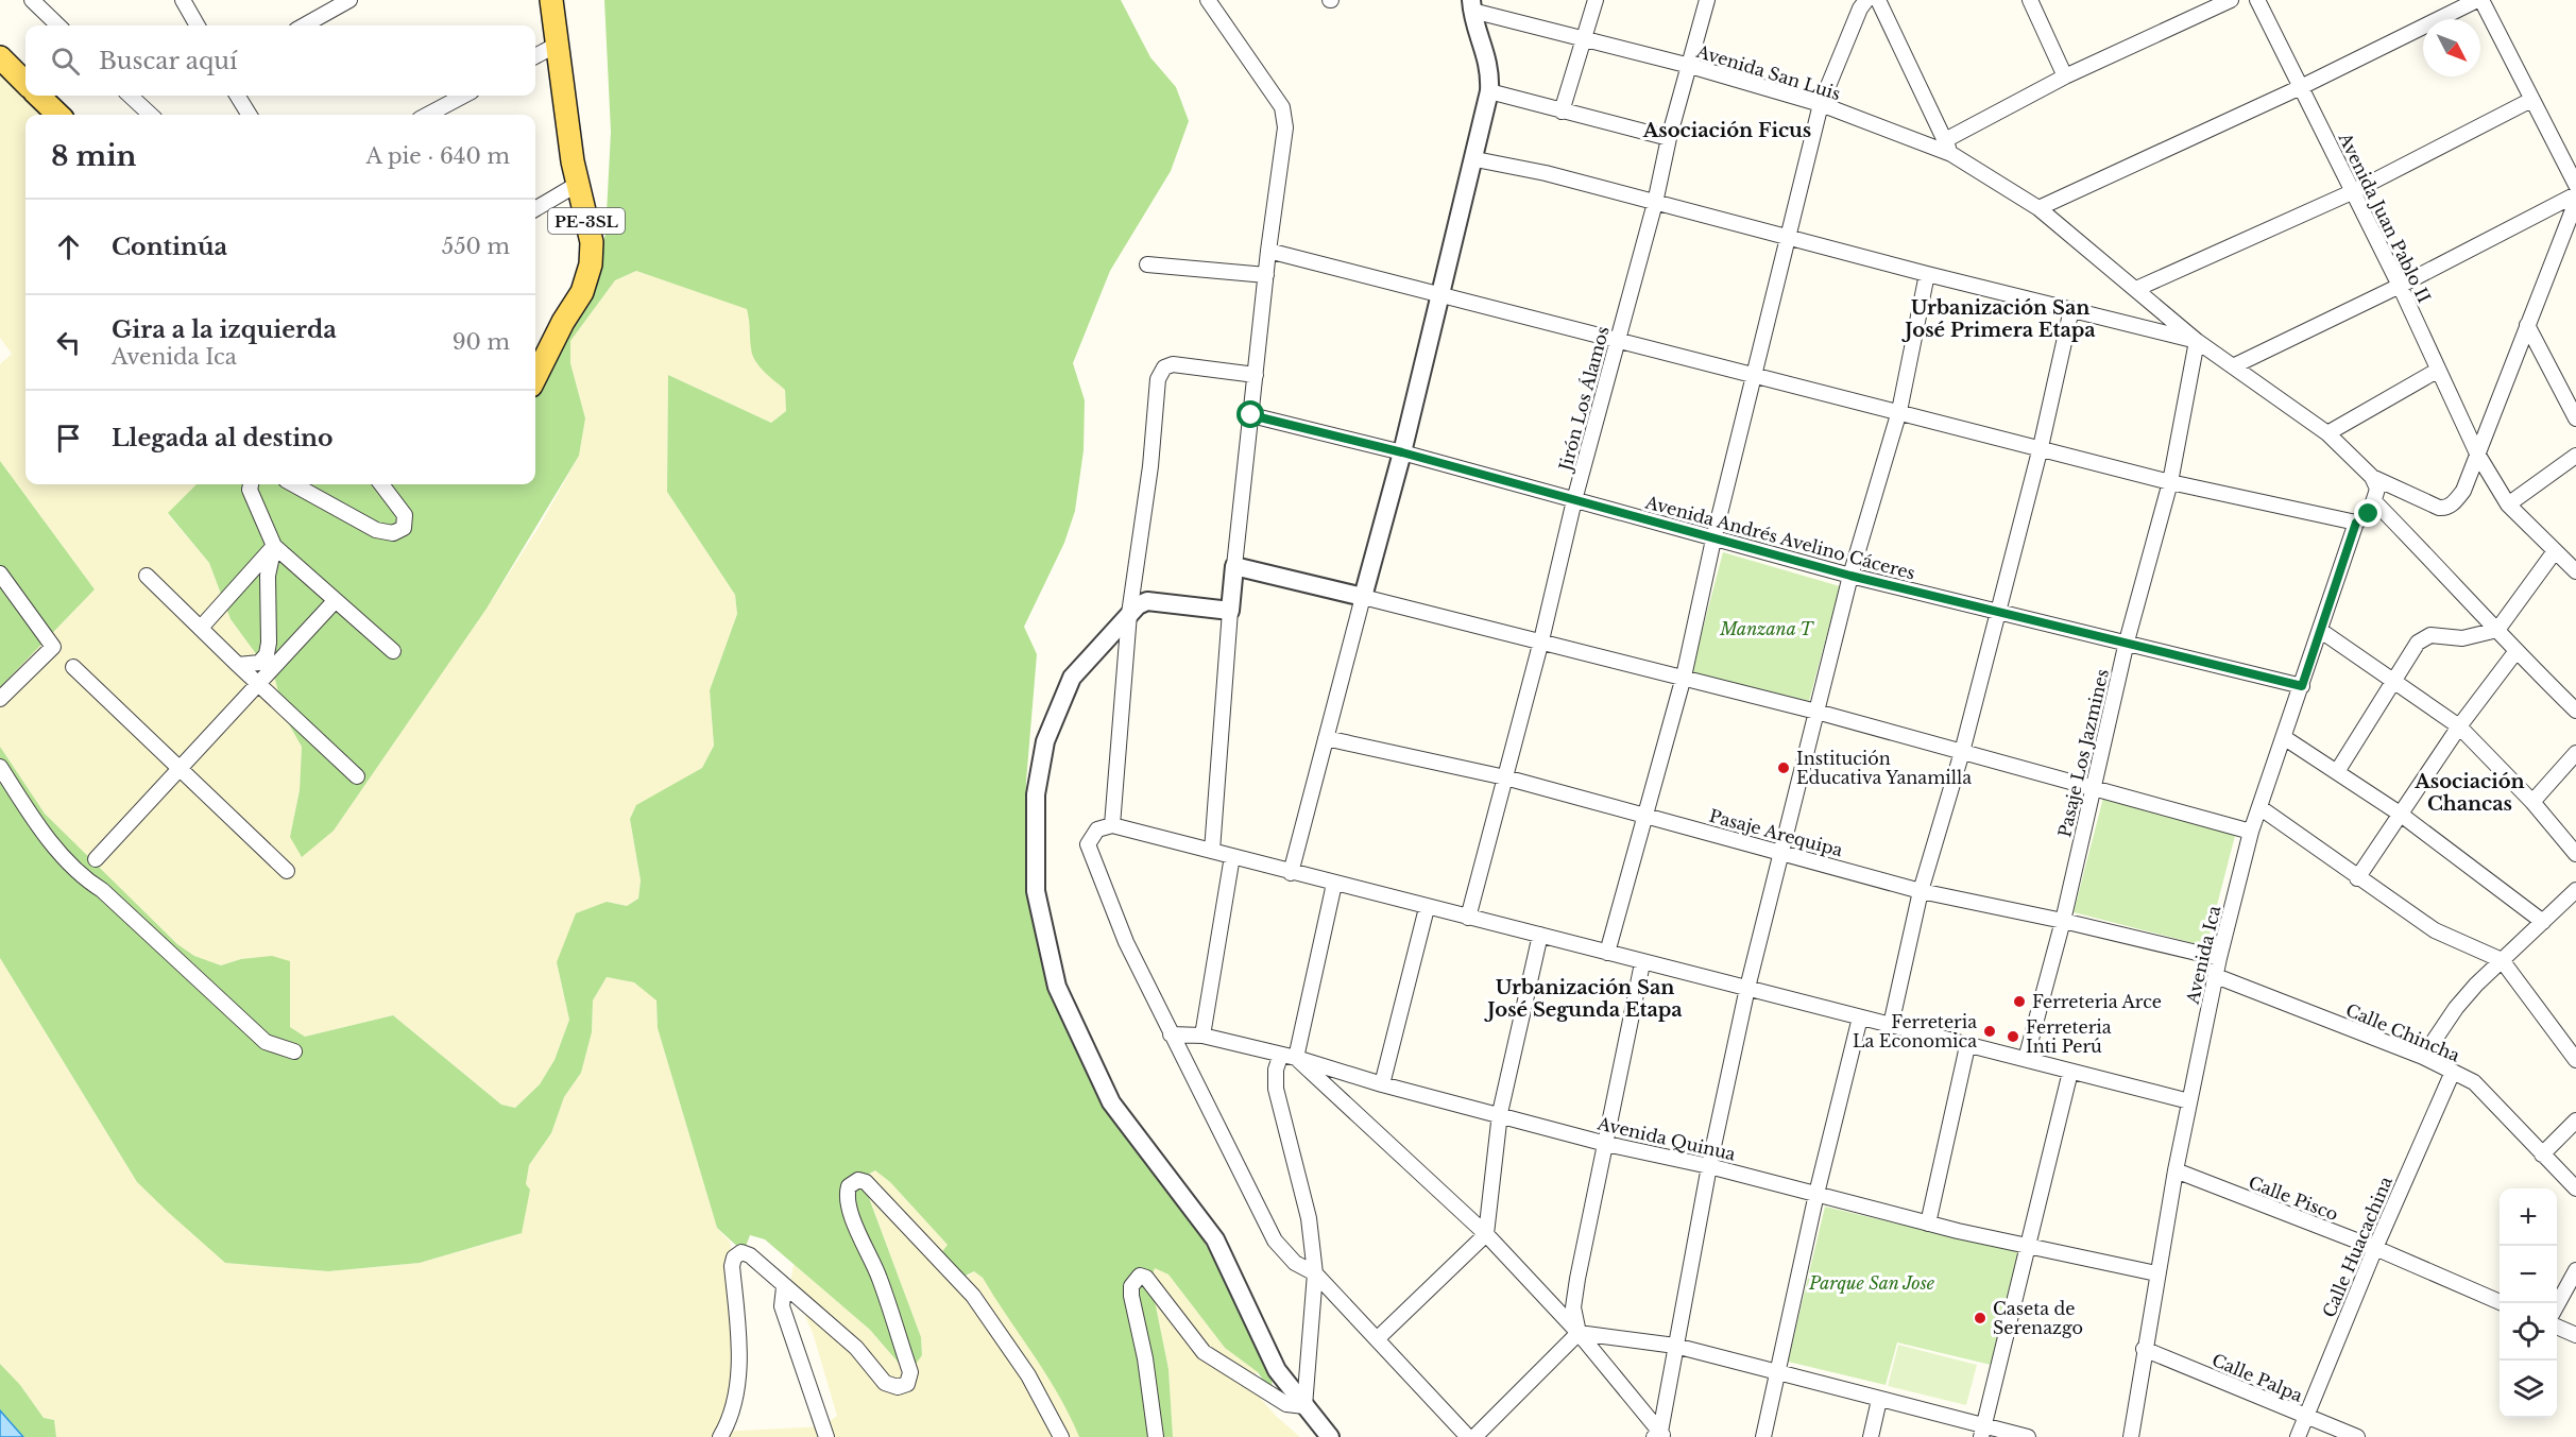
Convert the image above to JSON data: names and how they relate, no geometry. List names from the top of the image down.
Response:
{
  "streets": {
    "main road": ["PE-3SL"],
    "street": [
      "Avenida San Luis",
      "Avenida Juan Pablo II",
      "Jirón Los Álamos",
      "Avenida Andrés Avelino Cáceres",
      "Pasaje Los Jazmines",
      "Pasaje Arequipa",
      "Avenida Ica",
      "Calle Chincha",
      "Avenida Quinua",
      "Calle Pisco",
      "Calle Huacachina",
      "Calle Palpa"
    ]
  },
  "crossings": [
    ["Avenida San Luis", "Jirón Los Álamos"],
    ["Avenida San Luis", "Pasaje Los Jazmines"],
    ["Jirón Los Álamos", "Avenida Andrés Avelino Cáceres"],
    ["Jirón Los Álamos", "Pasaje Arequipa"],
    ["Avenida Andrés Avelino Cáceres", "Pasaje Los Jazmines"],
    ["Avenida Andrés Avelino Cáceres", "Avenida Ica"],
    ["Pasaje Los Jazmines", "Pasaje Arequipa"],
    ["Pasaje Arequipa", "Avenida Ica"],
    ["Avenida Ica", "Calle Chincha"],
    ["Avenida Ica", "Avenida Quinua"],
    ["Avenida Ica", "Calle Pisco"],
    ["Avenida Ica", "Calle Palpa"],
    ["Calle Chincha", "Calle Huacachina"],
    ["Calle Pisco", "Calle Huacachina"],
    ["Calle Huacachina", "Calle Palpa"]
  ],
  "districts": [
    "Asociación Ficus",
    "Urbanización San José Primera Etapa",
    "Asociación Chancas",
    "Urbanización San José Segunda Etapa"
  ],
  "parks": ["Manzana T", "Parque San Jose"],
  "places": [
    "Institución Educativa Yanamilla",
    "Ferreteria Arce",
    "Ferreteria La Economica",
    "Ferreteria Inti Perú",
    "Caseta de Serenazgo"
  ],
  "north": "bottom right",
  "page": {
    "search": "Buscar aquí",
    "heading": ["8 min", "A pie · 640 m"],
    "list": [
      ["Continúa", "550 m"],
      ["Gira a la izquierda", "Avenida Ica", "90 m"],
      "Llegada al destino"
    ],
    "map_buttons": ["+", "−"]
  }
}
